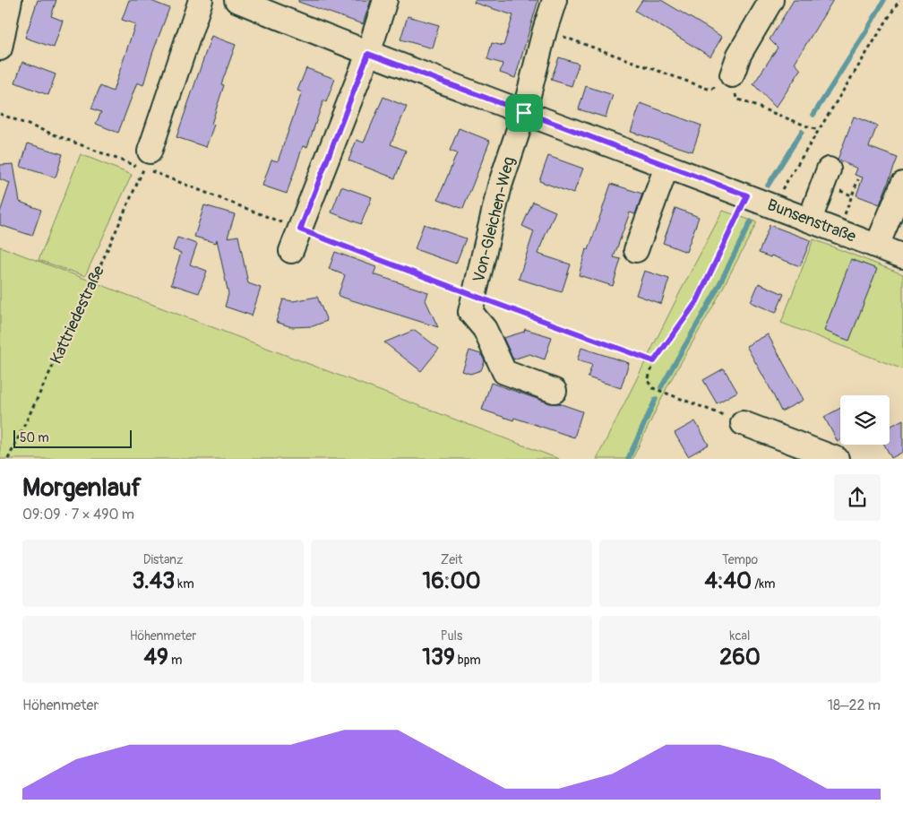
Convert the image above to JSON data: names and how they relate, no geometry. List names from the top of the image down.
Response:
{
  "streets": {
    "street": ["Von-Gleichen-Weg", "Bunsenstraße"],
    "path": ["Kattriedestraße"]
  },
  "crossings": [
    ["Von-Gleichen-Weg", "Bunsenstraße"]
  ],
  "scale_bar": "50 m",
  "page": {
    "scale": "50 m",
    "heading": ["Morgenlauf", "09:09 · 7 × 490 m"],
    "stats": [
      ["Distanz", "3.43 km"],
      ["Zeit", "16:00"],
      ["Tempo", "4:40 /km"],
      ["Höhenmeter", "49 m"],
      ["Puls", "139 bpm"],
      ["kcal", "260"]
    ],
    "chart": ["Höhenmeter", "18–22 m"]
  }
}
